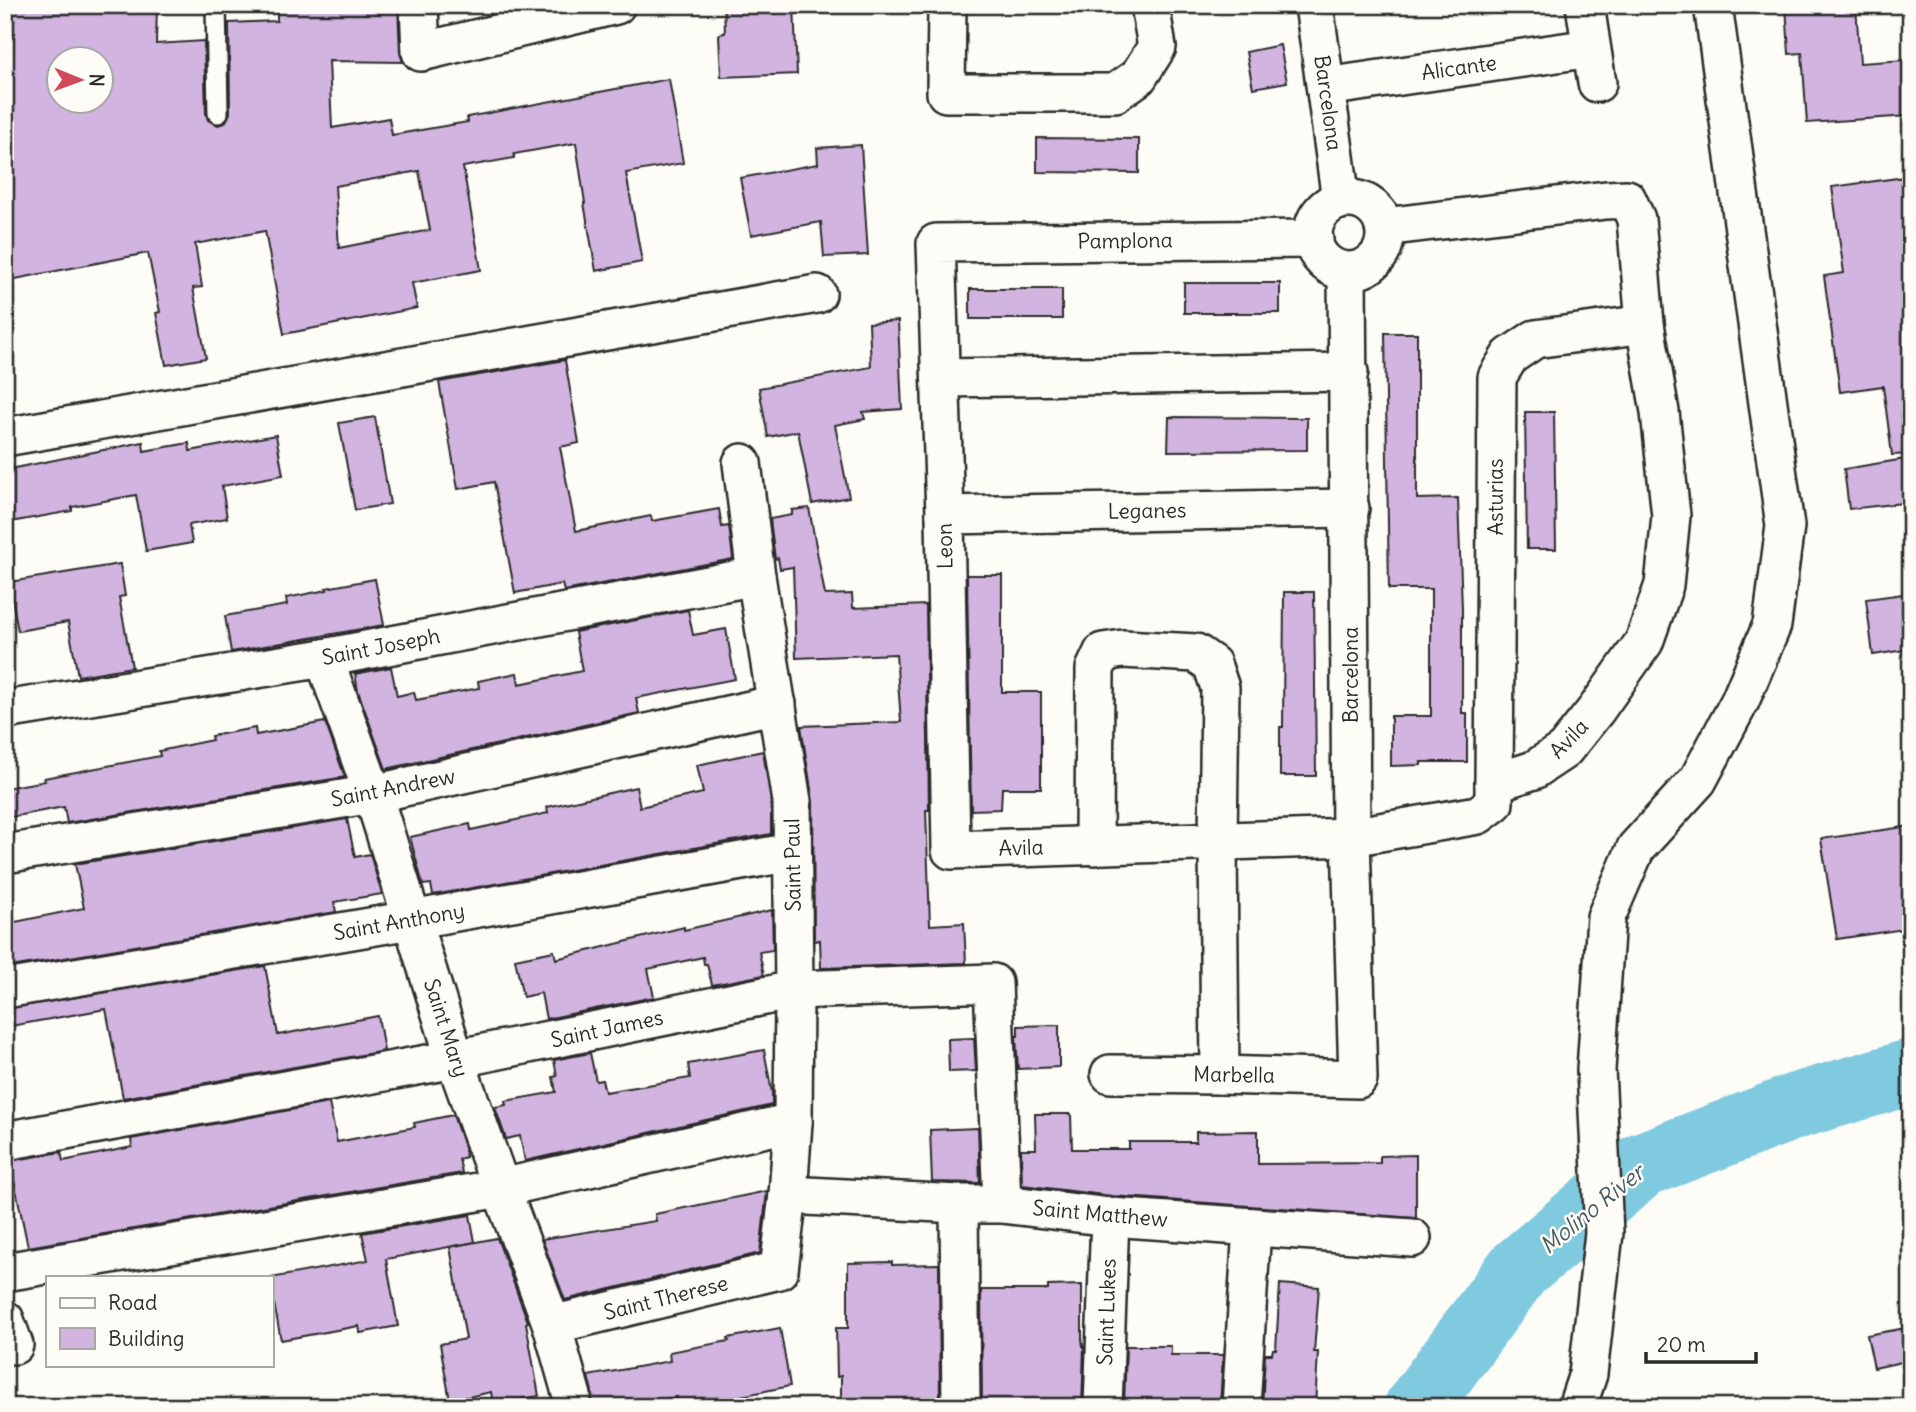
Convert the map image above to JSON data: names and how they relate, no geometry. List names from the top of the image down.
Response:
{
  "streets": {
    "street": [
      "Alicante",
      "Barcelona",
      "Pamplona",
      "Asturias",
      "Leganes",
      "Leon",
      "Saint Joseph",
      "Avila",
      "Saint Andrew",
      "Saint Paul",
      "Saint Anthony",
      "Saint Mary",
      "Saint James",
      "Marbella",
      "Saint Matthew",
      "Saint Therese",
      "Saint Lukes"
    ]
  },
  "crossings": [
    ["Alicante", "Barcelona"],
    ["Barcelona", "Pamplona"],
    ["Barcelona", "Leganes"],
    ["Barcelona", "Avila"],
    ["Barcelona", "Marbella"],
    ["Pamplona", "Leon"],
    ["Pamplona", "Avila"],
    ["Asturias", "Avila"],
    ["Leganes", "Leon"],
    ["Leon", "Avila"],
    ["Saint Joseph", "Saint Paul"],
    ["Saint Joseph", "Saint Mary"],
    ["Saint Andrew", "Saint Paul"],
    ["Saint Andrew", "Saint Mary"],
    ["Saint Paul", "Saint Anthony"],
    ["Saint Paul", "Saint James"],
    ["Saint Paul", "Saint Matthew"],
    ["Saint Paul", "Saint Therese"],
    ["Saint Anthony", "Saint Mary"],
    ["Saint Mary", "Saint James"],
    ["Saint Mary", "Saint Therese"],
    ["Saint James", "Saint Matthew"],
    ["Saint Matthew", "Saint Lukes"]
  ],
  "water": ["Molino River"],
  "legend": ["Road", "Building"],
  "scale_bar": "20 m",
  "north": "right"
}
